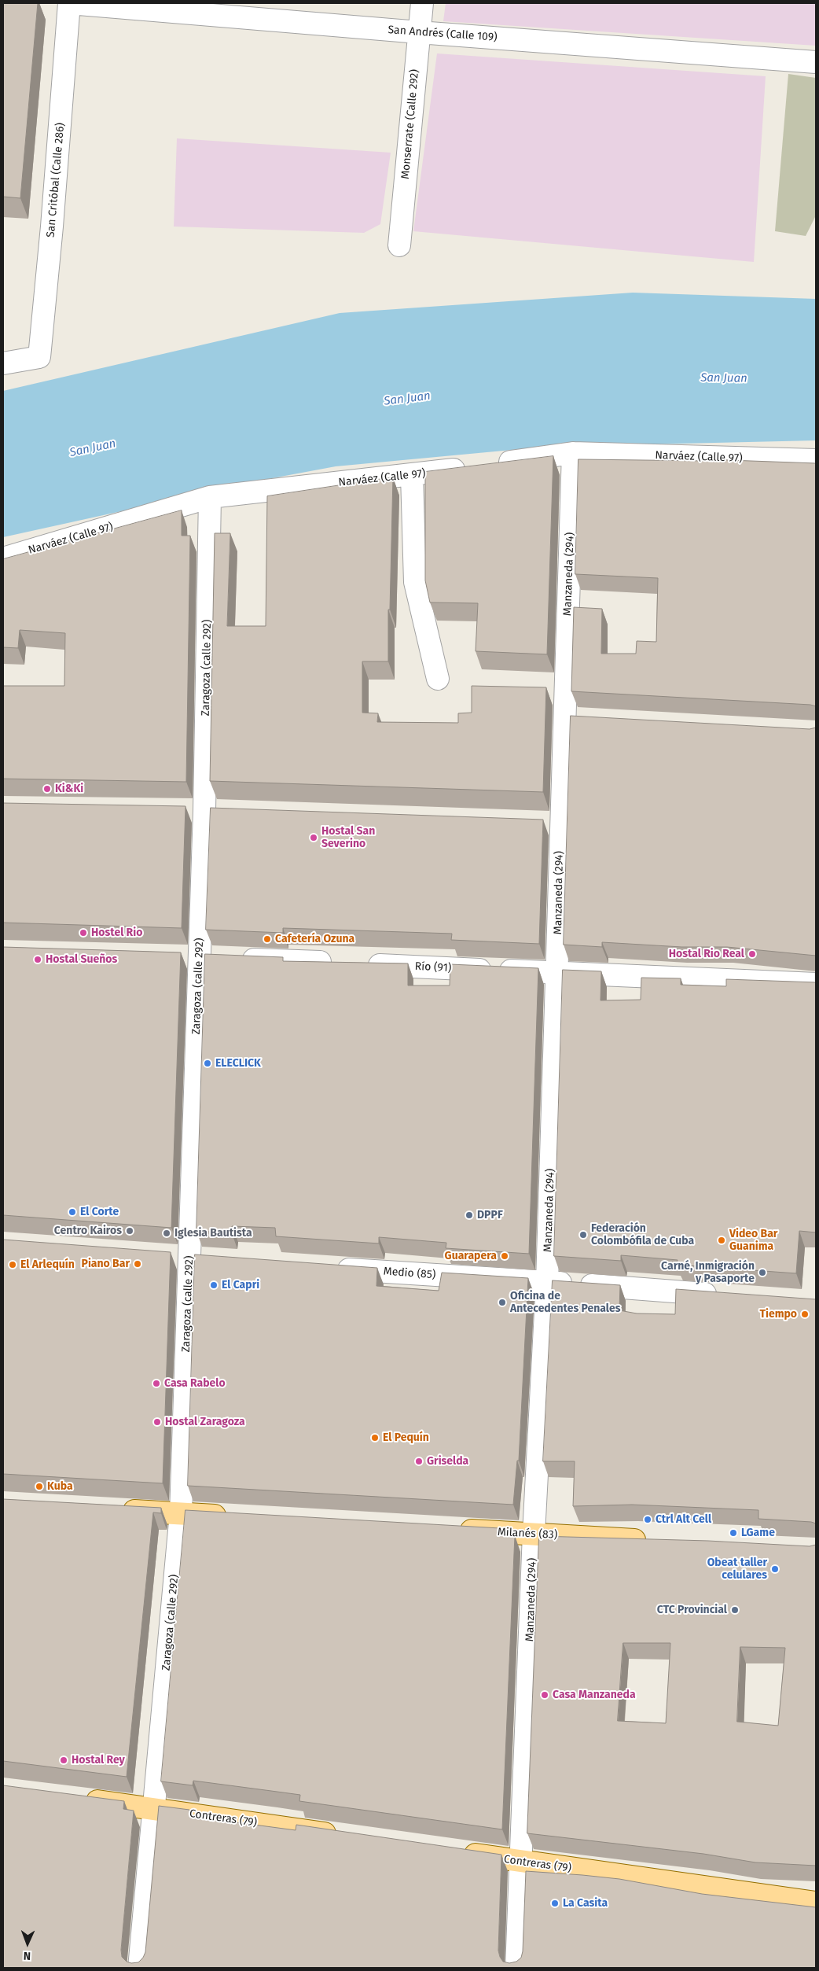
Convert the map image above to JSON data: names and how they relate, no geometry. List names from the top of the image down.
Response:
{
  "streets": {
    "main road": ["Milanés (83)", "Contreras (79)"],
    "street": [
      "San Andrés (Calle 109)",
      "Monserrate (Calle 292)",
      "San Critóbal (Calle 286)",
      "Narváez (Calle 97)",
      "Manzaneda (294)",
      "Zaragoza (calle 292)",
      "Río (91)",
      "Medio (85)"
    ]
  },
  "crossings": [
    ["San Andrés (Calle 109)", "Monserrate (Calle 292)"],
    ["San Andrés (Calle 109)", "San Critóbal (Calle 286)"],
    ["Narváez (Calle 97)", "Manzaneda (294)"],
    ["Narváez (Calle 97)", "Zaragoza (calle 292)"],
    ["Manzaneda (294)", "Río (91)"],
    ["Manzaneda (294)", "Medio (85)"],
    ["Manzaneda (294)", "Milanés (83)"],
    ["Manzaneda (294)", "Contreras (79)"],
    ["Zaragoza (calle 292)", "Contreras (79)"]
  ],
  "water": ["San Juan"],
  "places": [
    "Ki&Ki",
    "Hostal San Severino",
    "Hostel Rio",
    "Cafetería Ozuna",
    "Hostal Rio Real",
    "Hostal Sueños",
    "ELECLICK",
    "El Corte",
    "DPPF",
    "Centro Kairos",
    "Iglesia Bautista",
    "Federación Colombófila de Cuba",
    "Video Bar Guanima",
    "Guarapera",
    "Piano Bar",
    "El Arlequín",
    "Carné, Inmigración y Pasaporte",
    "El Capri",
    "Oficina de Antecedentes Penales",
    "Tiempo",
    "Casa Rabelo",
    "Hostal Zaragoza",
    "El Pequín",
    "Griselda",
    "Kuba",
    "Ctrl Alt Cell",
    "LGame",
    "Obeat taller celulares",
    "CTC Provincial",
    "Casa Manzaneda",
    "Hostal Rey",
    "La Casita"
  ],
  "north": "bottom"
}
